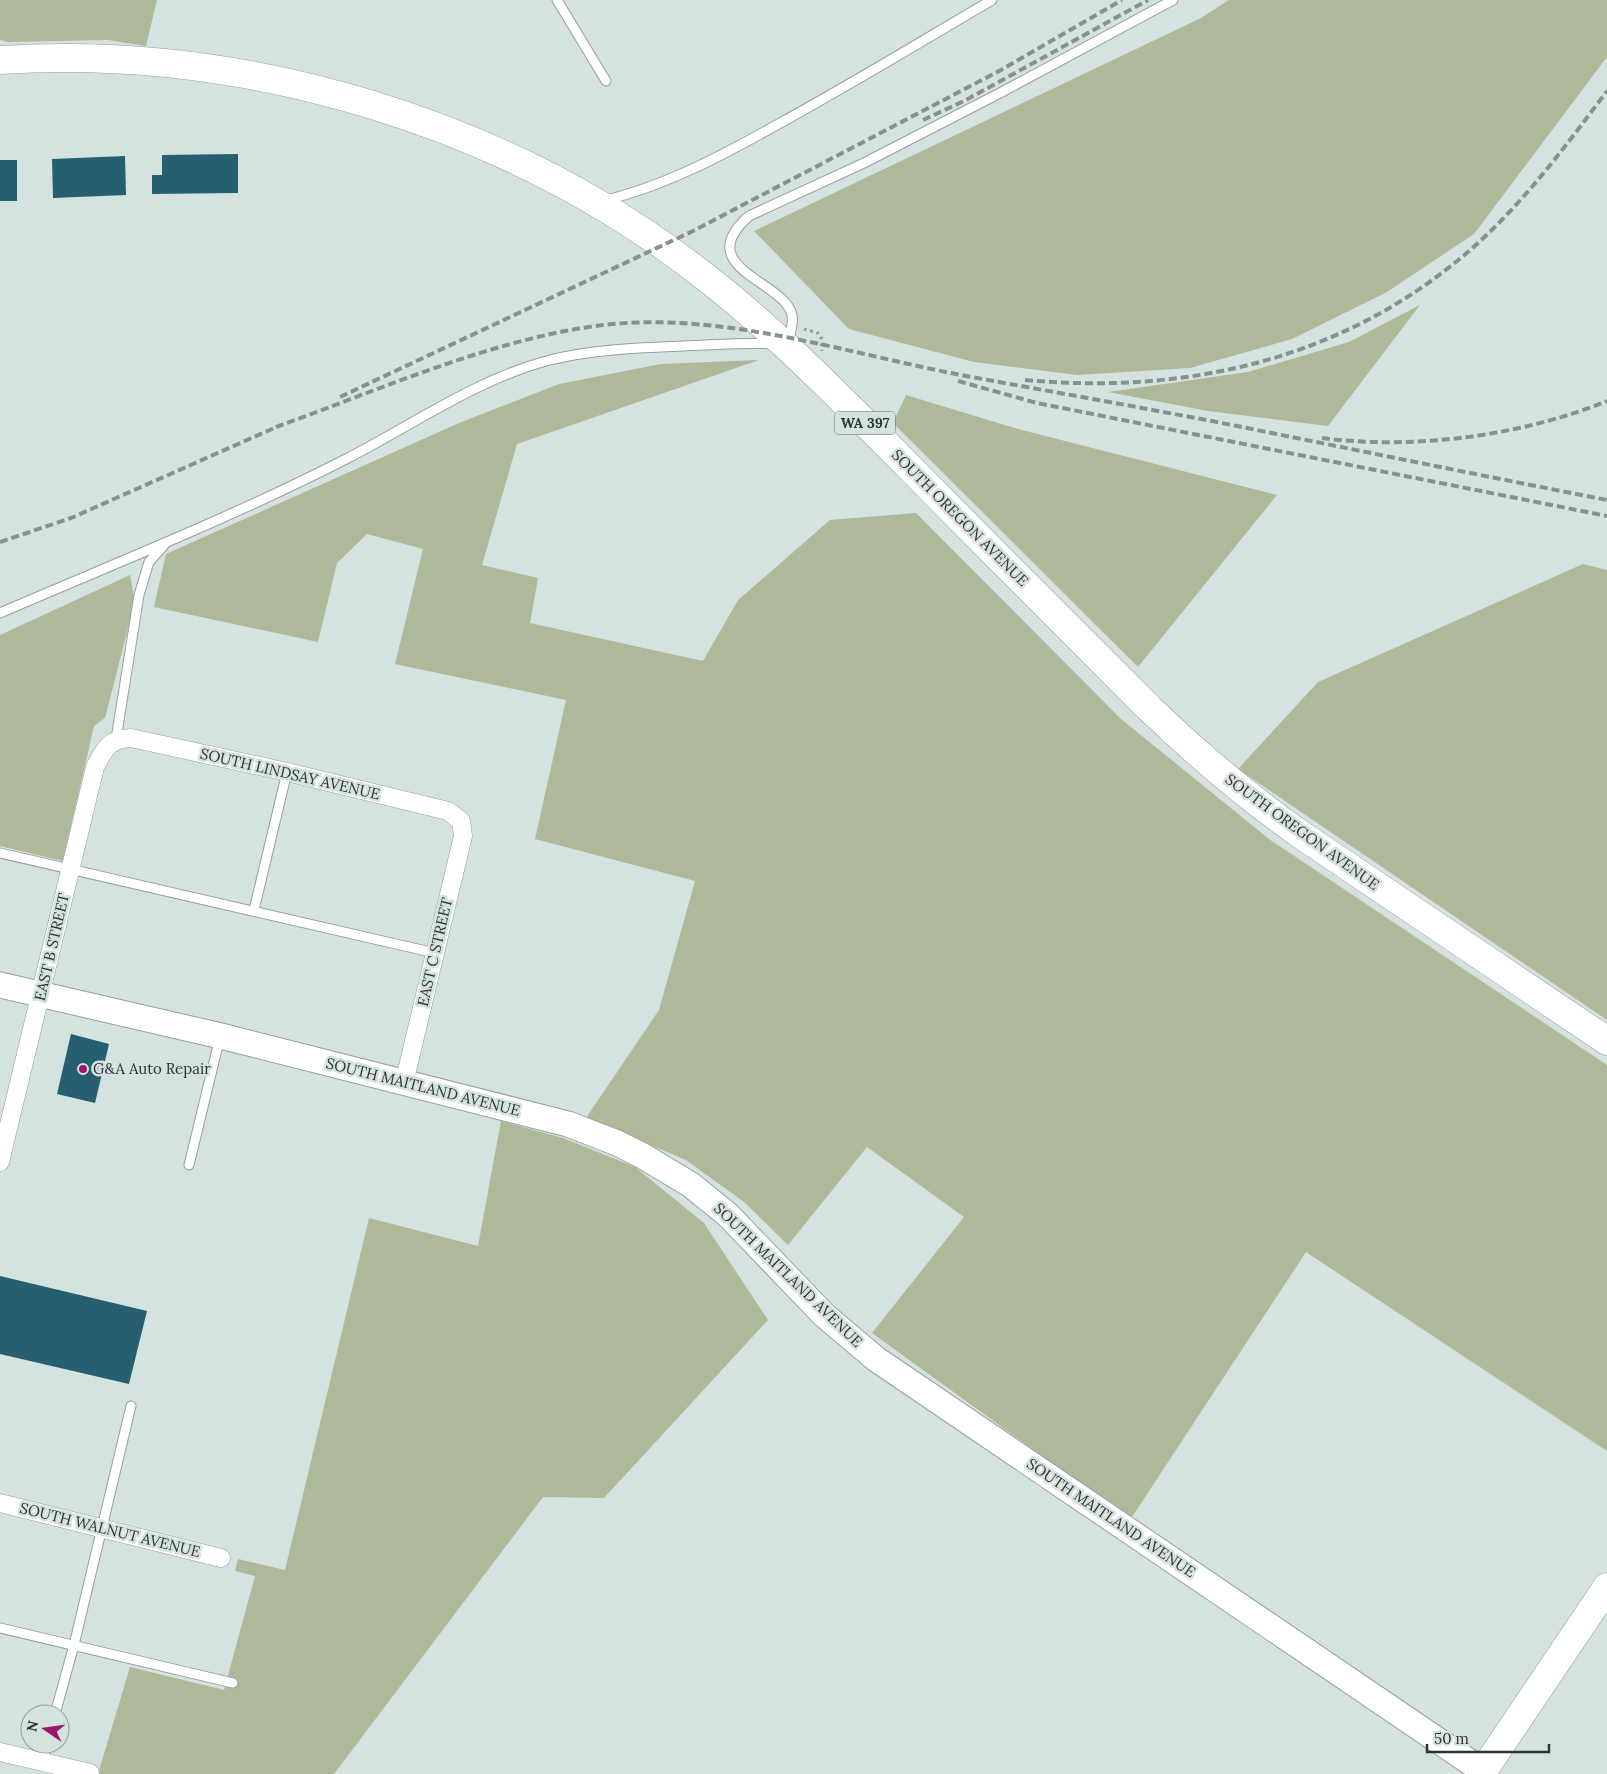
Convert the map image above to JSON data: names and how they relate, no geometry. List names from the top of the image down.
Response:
{
  "streets": {
    "main road": ["WA 397", "SOUTH OREGON AVENUE"],
    "street": [
      "SOUTH LINDSAY AVENUE",
      "EAST B STREET",
      "EAST C STREET",
      "SOUTH MAITLAND AVENUE",
      "SOUTH WALNUT AVENUE"
    ]
  },
  "crossings": [
    ["SOUTH LINDSAY AVENUE", "EAST B STREET"],
    ["SOUTH LINDSAY AVENUE", "EAST C STREET"],
    ["EAST B STREET", "SOUTH MAITLAND AVENUE"],
    ["EAST C STREET", "SOUTH MAITLAND AVENUE"]
  ],
  "places": ["G&A Auto Repair"],
  "scale_bar": "50 m",
  "north": "left"
}
